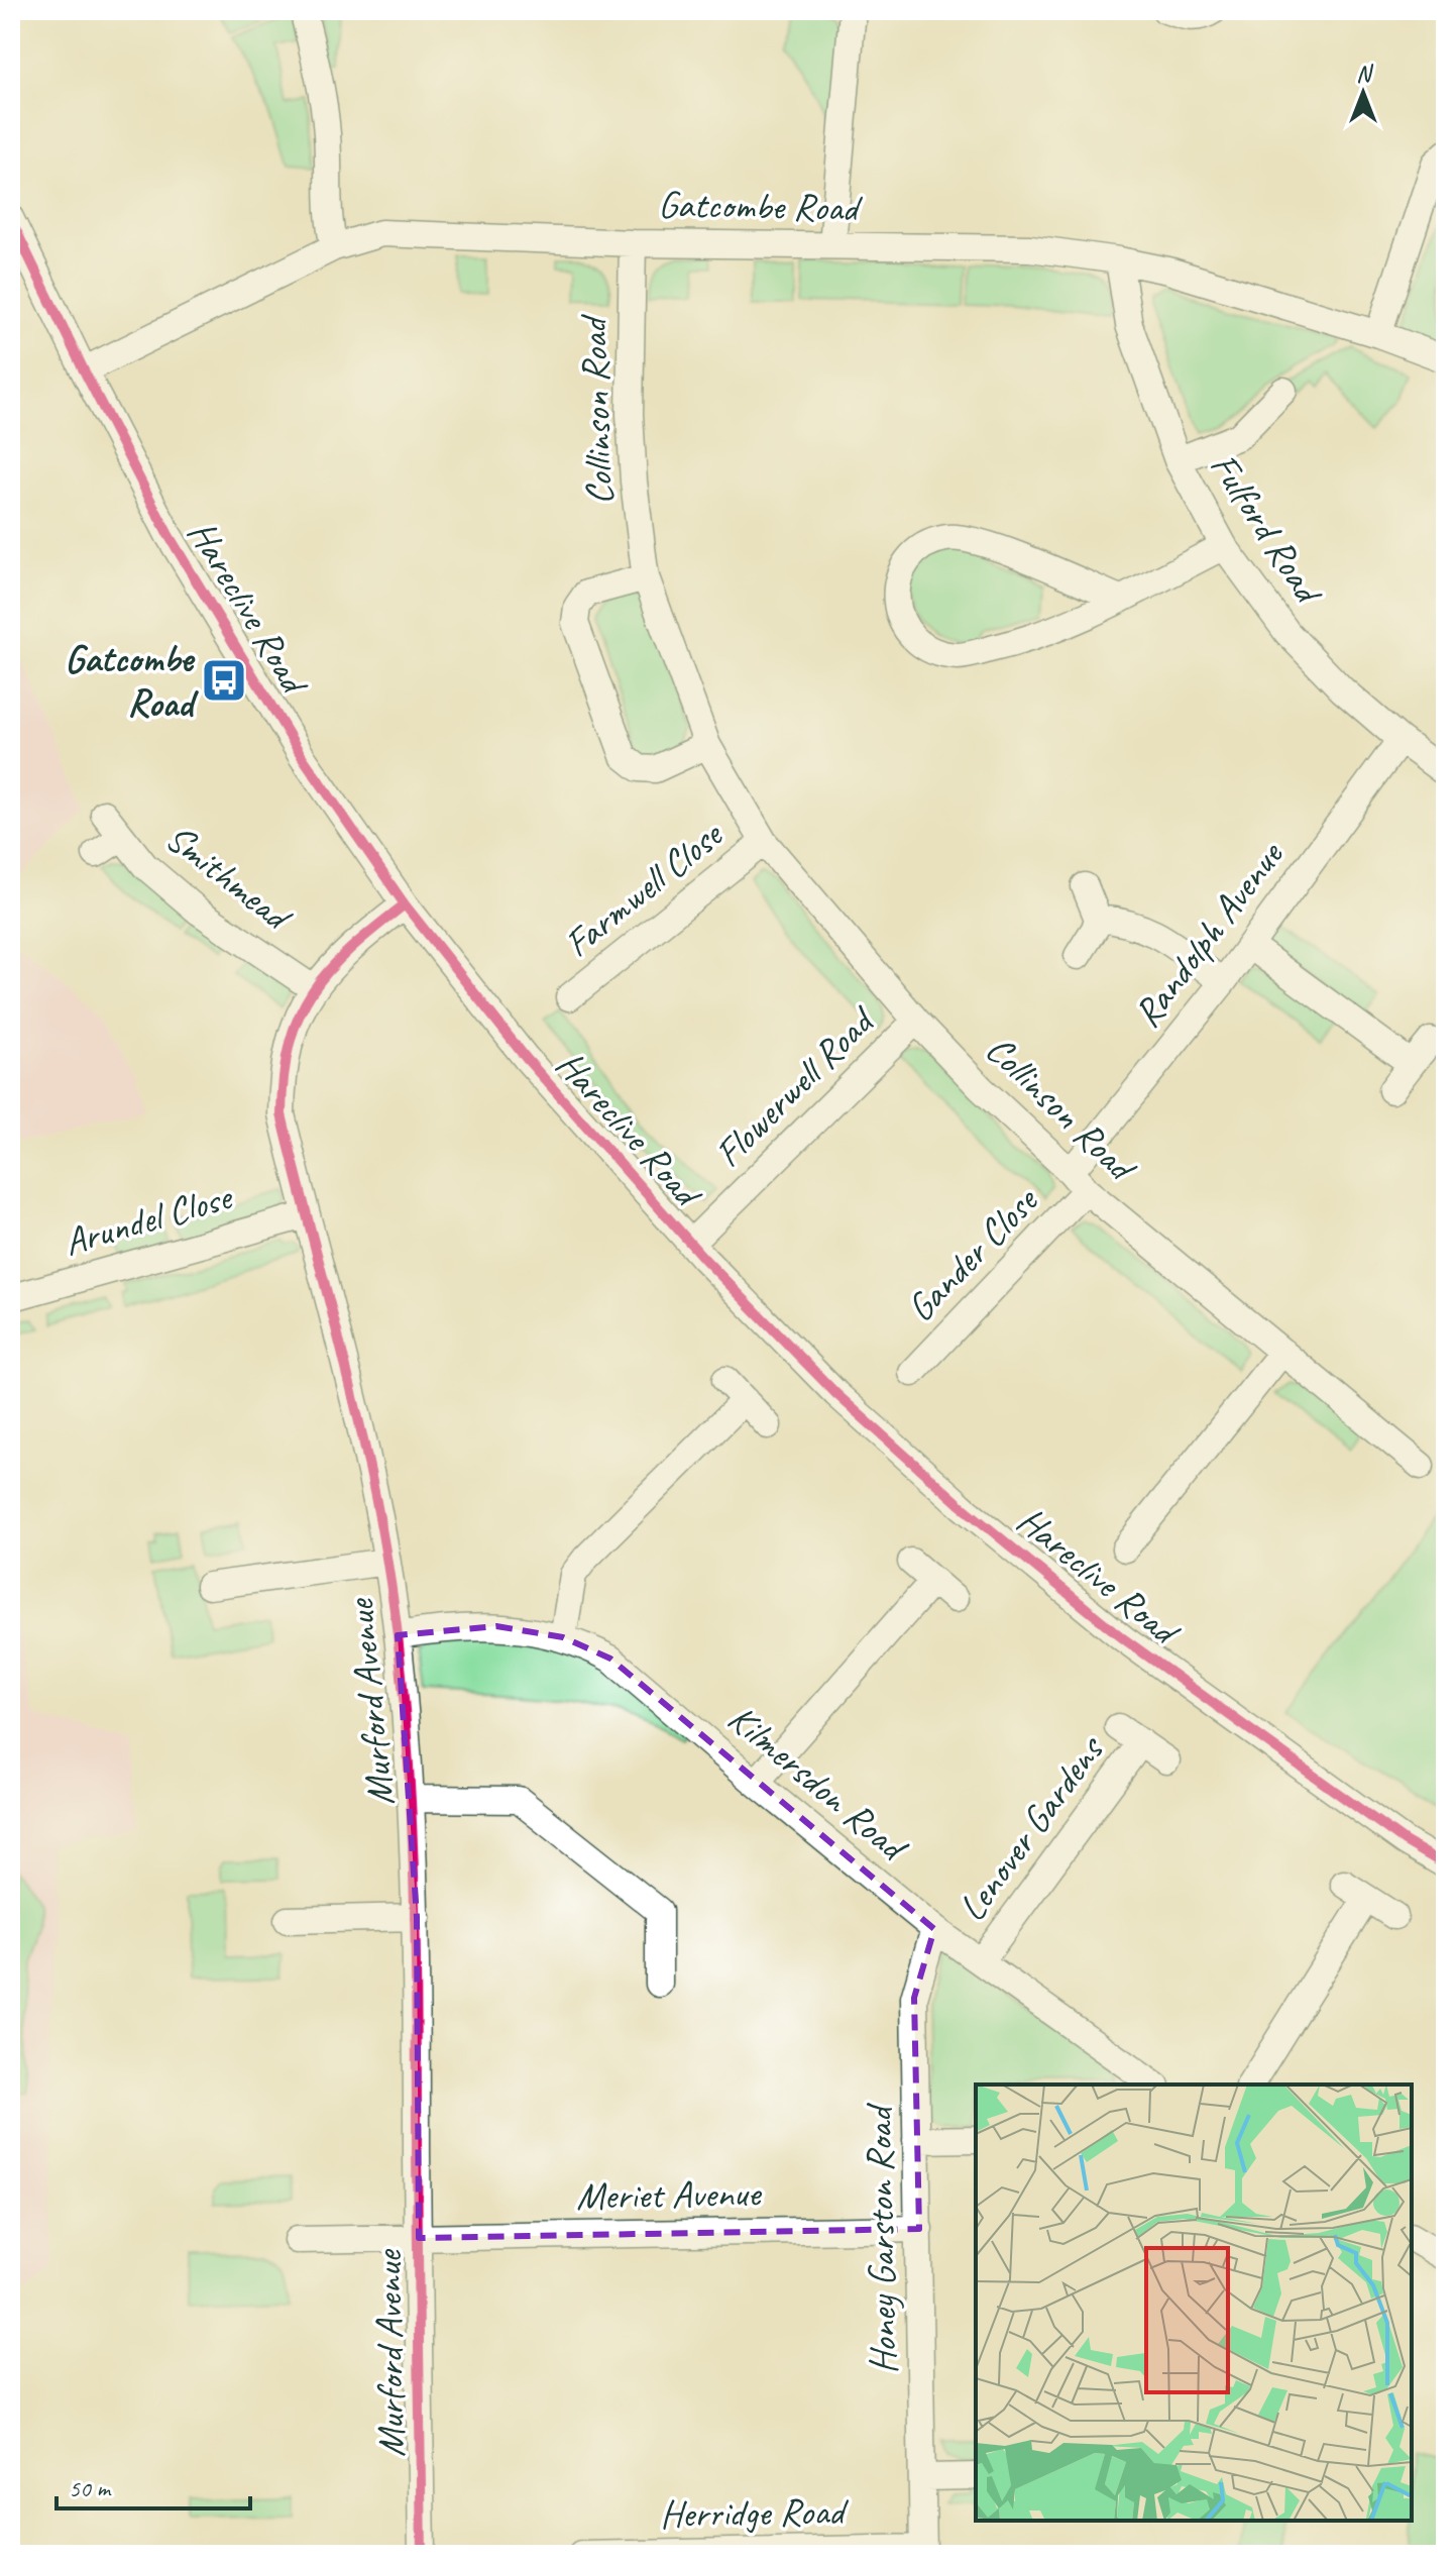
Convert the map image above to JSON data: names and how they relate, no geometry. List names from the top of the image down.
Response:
{
  "streets": {
    "street": [
      "Gatcombe Road",
      "Collinson Road",
      "Fulford Road",
      "Hareclive Road",
      "Smithmead",
      "Farmwell Close",
      "Randolph Avenue",
      "Flowerwell Road",
      "Arundel Close",
      "Gander Close",
      "Murford Avenue",
      "Kilmersdon Road",
      "Lenover Gardens",
      "Meriet Avenue",
      "Honey Garston Road",
      "Herridge Road"
    ]
  },
  "crossings": [
    ["Gatcombe Road", "Collinson Road"],
    ["Gatcombe Road", "Fulford Road"],
    ["Gatcombe Road", "Hareclive Road"],
    ["Collinson Road", "Farmwell Close"],
    ["Collinson Road", "Randolph Avenue"],
    ["Collinson Road", "Flowerwell Road"],
    ["Collinson Road", "Gander Close"],
    ["Fulford Road", "Randolph Avenue"],
    ["Hareclive Road", "Flowerwell Road"],
    ["Hareclive Road", "Murford Avenue"],
    ["Smithmead", "Murford Avenue"],
    ["Randolph Avenue", "Gander Close"],
    ["Arundel Close", "Murford Avenue"],
    ["Murford Avenue", "Kilmersdon Road"],
    ["Murford Avenue", "Meriet Avenue"],
    ["Kilmersdon Road", "Lenover Gardens"],
    ["Kilmersdon Road", "Honey Garston Road"],
    ["Meriet Avenue", "Honey Garston Road"],
    ["Honey Garston Road", "Herridge Road"]
  ],
  "places": {
    "bus stop": ["Gatcombe Road"]
  },
  "scale_bar": "50 m",
  "north": "top"
}
